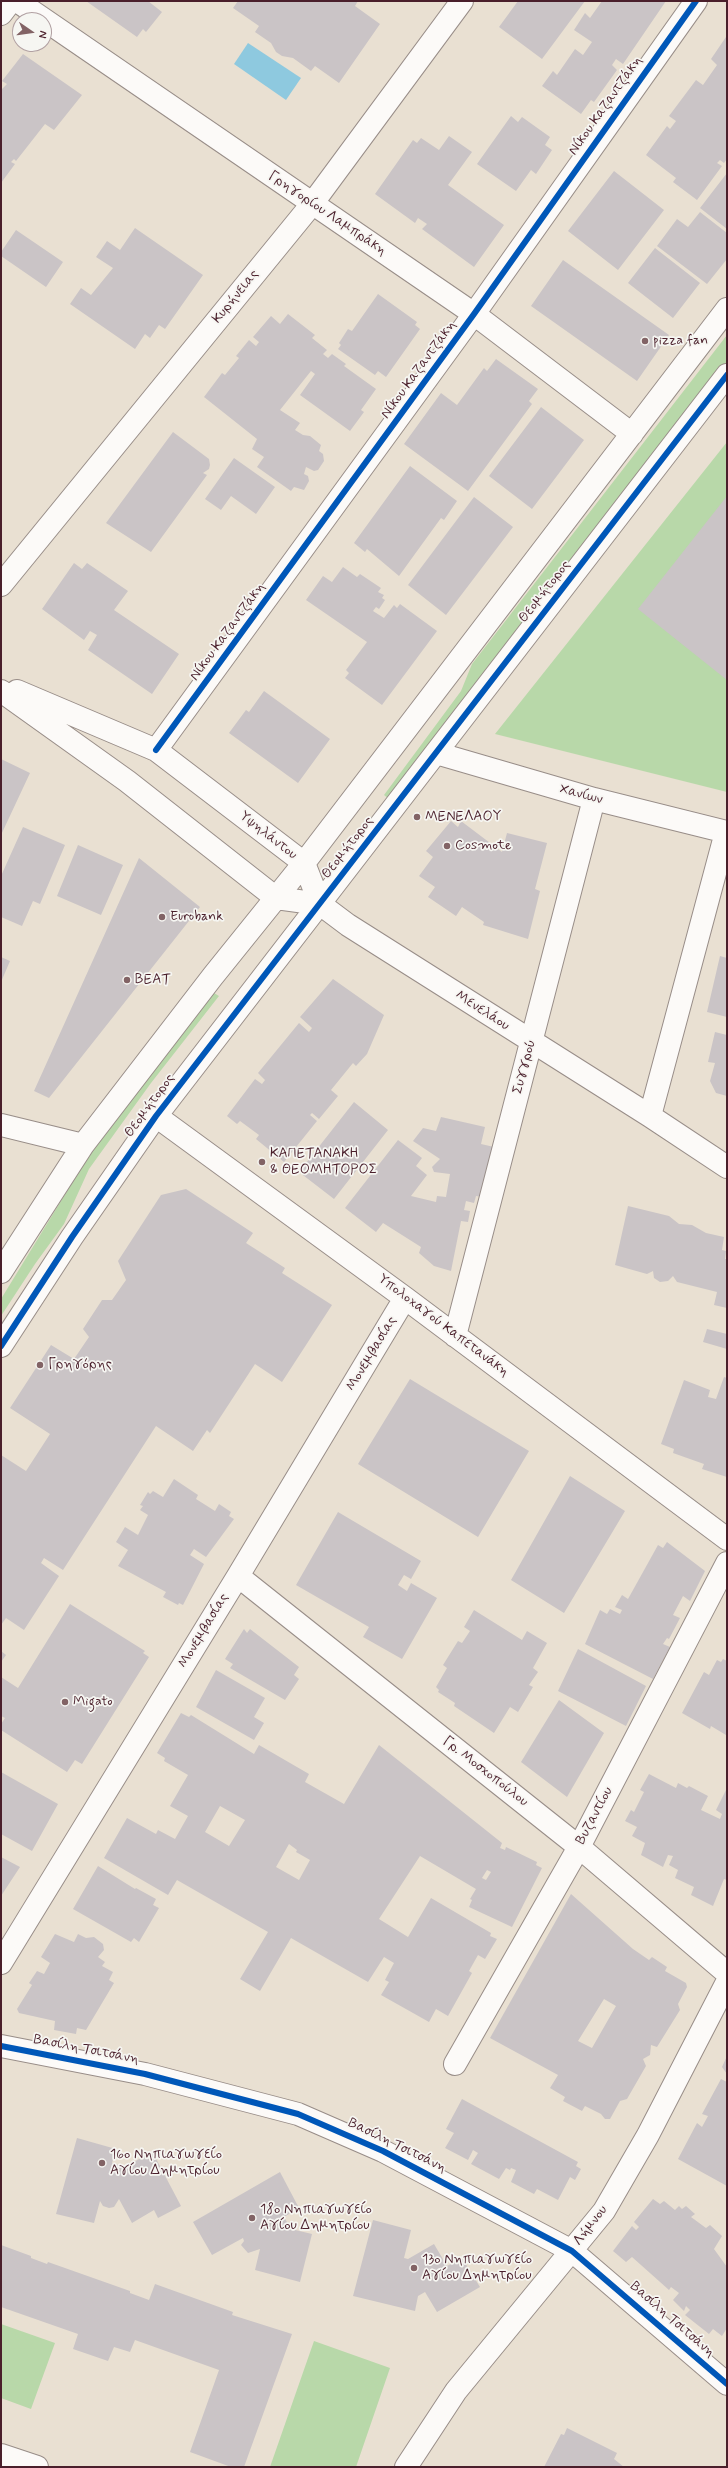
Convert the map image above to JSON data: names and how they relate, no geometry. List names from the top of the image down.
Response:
{
  "streets": {
    "street": [
      "Νίκου Καζαντζάκη",
      "Γρηγορίου Λαμπράκη",
      "Κυρήνειας",
      "Θεομήτορος",
      "Χανίων",
      "Υψηλάντου",
      "Μενελάου",
      "Συγγρού",
      "Υπολοχαγού Καπετανάκη",
      "Μονεμβασίας",
      "Γρ. Μοσχοπούλου",
      "Βυζαντίου",
      "Βασίλη Τσιτσάνη",
      "Λήμνου"
    ]
  },
  "crossings": [
    ["Νίκου Καζαντζάκη", "Γρηγορίου Λαμπράκη"],
    ["Νίκου Καζαντζάκη", "Υψηλάντου"],
    ["Γρηγορίου Λαμπράκη", "Κυρήνειας"],
    ["Γρηγορίου Λαμπράκη", "Θεομήτορος"],
    ["Θεομήτορος", "Χανίων"],
    ["Θεομήτορος", "Υψηλάντου"],
    ["Θεομήτορος", "Μενελάου"],
    ["Θεομήτορος", "Υπολοχαγού Καπετανάκη"],
    ["Χανίων", "Συγγρού"],
    ["Υψηλάντου", "Μενελάου"],
    ["Μενελάου", "Συγγρού"],
    ["Συγγρού", "Υπολοχαγού Καπετανάκη"],
    ["Υπολοχαγού Καπετανάκη", "Μονεμβασίας"],
    ["Μονεμβασίας", "Γρ. Μοσχοπούλου"],
    ["Γρ. Μοσχοπούλου", "Βυζαντίου"],
    ["Βασίλη Τσιτσάνη", "Λήμνου"]
  ],
  "places": [
    "pizza fan",
    "ΜΕΝΕΛΑΟΥ",
    "Cosmote",
    "Eurobank",
    "ΒΕΑΤ",
    "ΚΑΠΕΤΑΝΑΚΗ & ΘΕΟΜΗΤΟΡΟΣ",
    "Γρηγόρης",
    "Migato",
    "16ο Νηπιαγωγείο Αγίου Δημητρίου",
    "18ο Νηπιαγωγείο Αγίου Δημητρίου",
    "13ο Νηπιαγωγείο Αγίου Δημητρίου"
  ],
  "north": "right"
}
